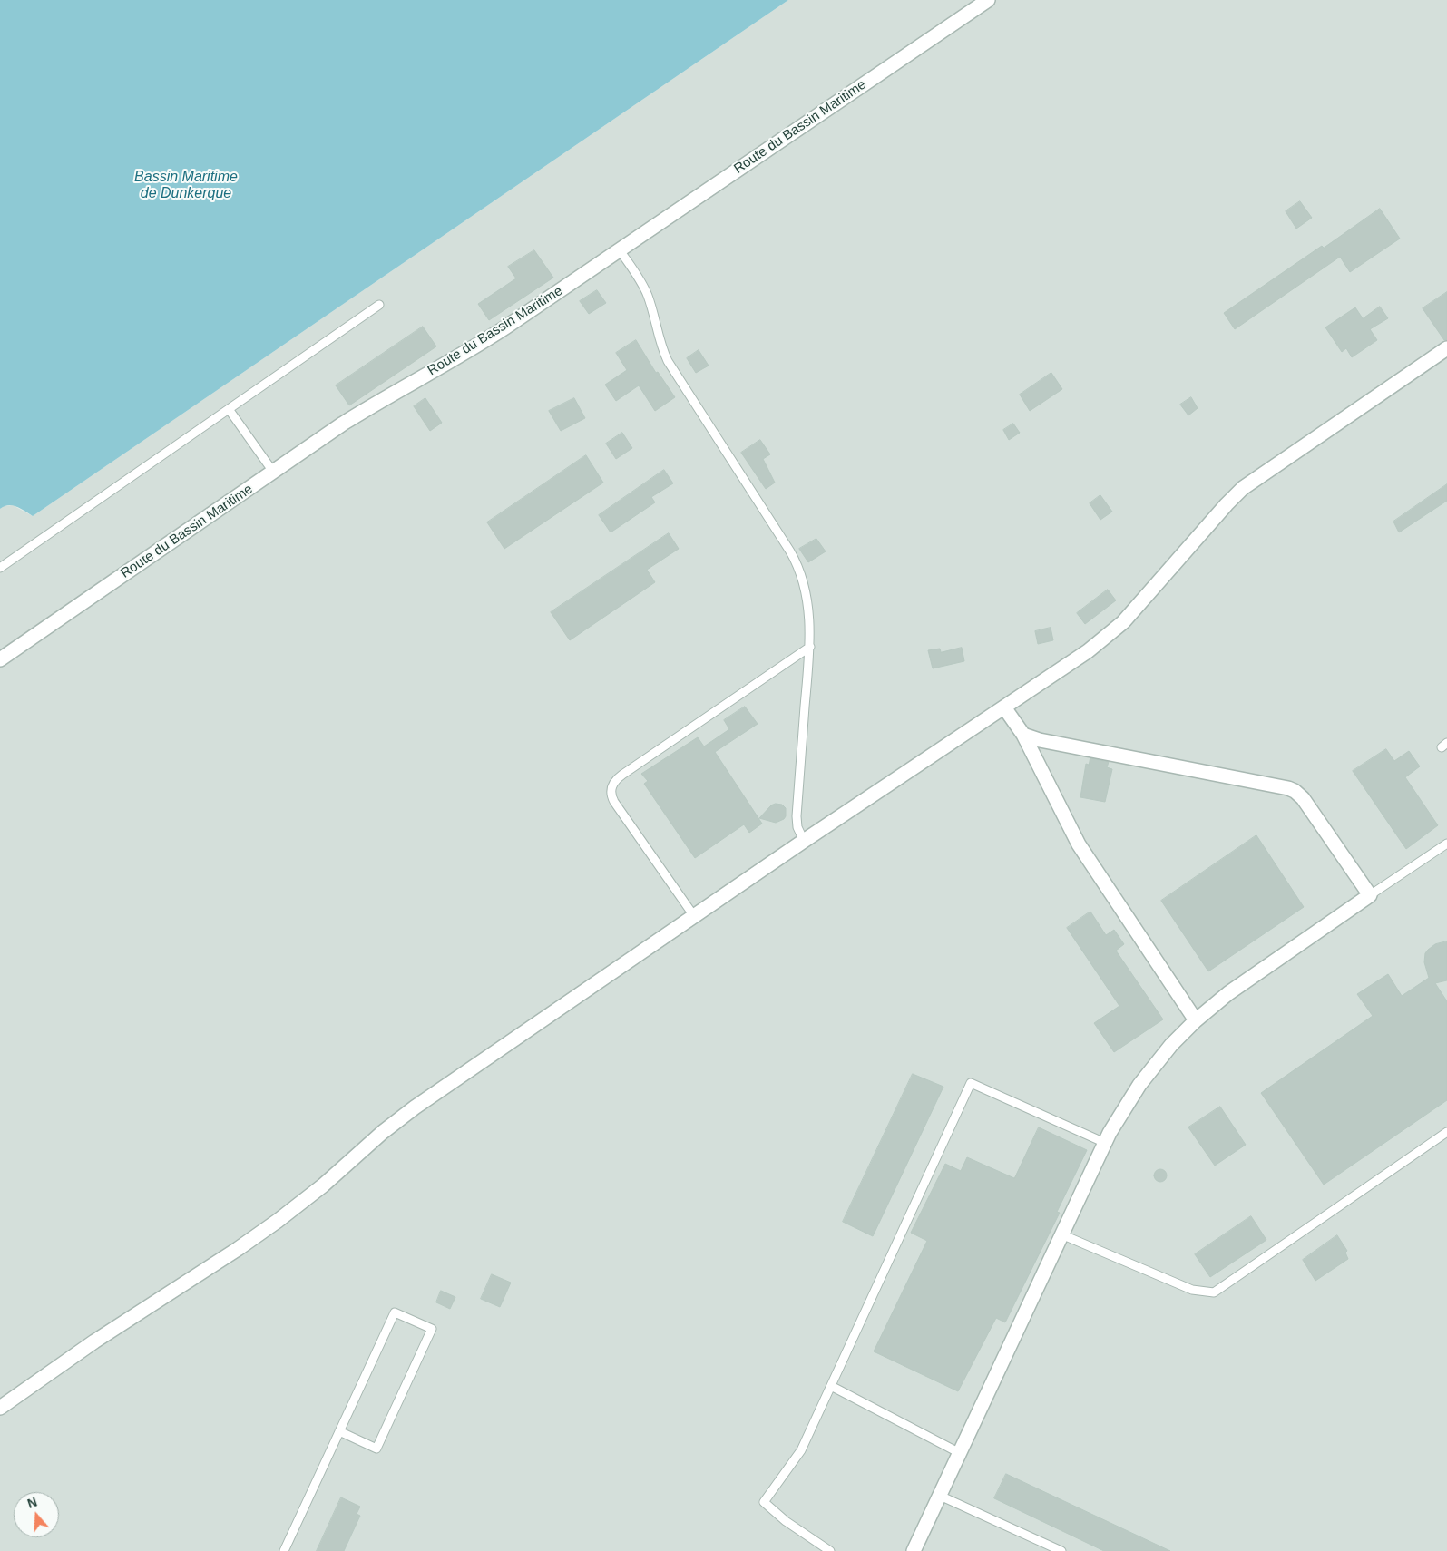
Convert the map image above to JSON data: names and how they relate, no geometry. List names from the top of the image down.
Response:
{
  "streets": {
    "street": ["Route du Bassin Maritime"]
  },
  "water": ["Bassin Maritime de Dunkerque"],
  "north": "top"
}
